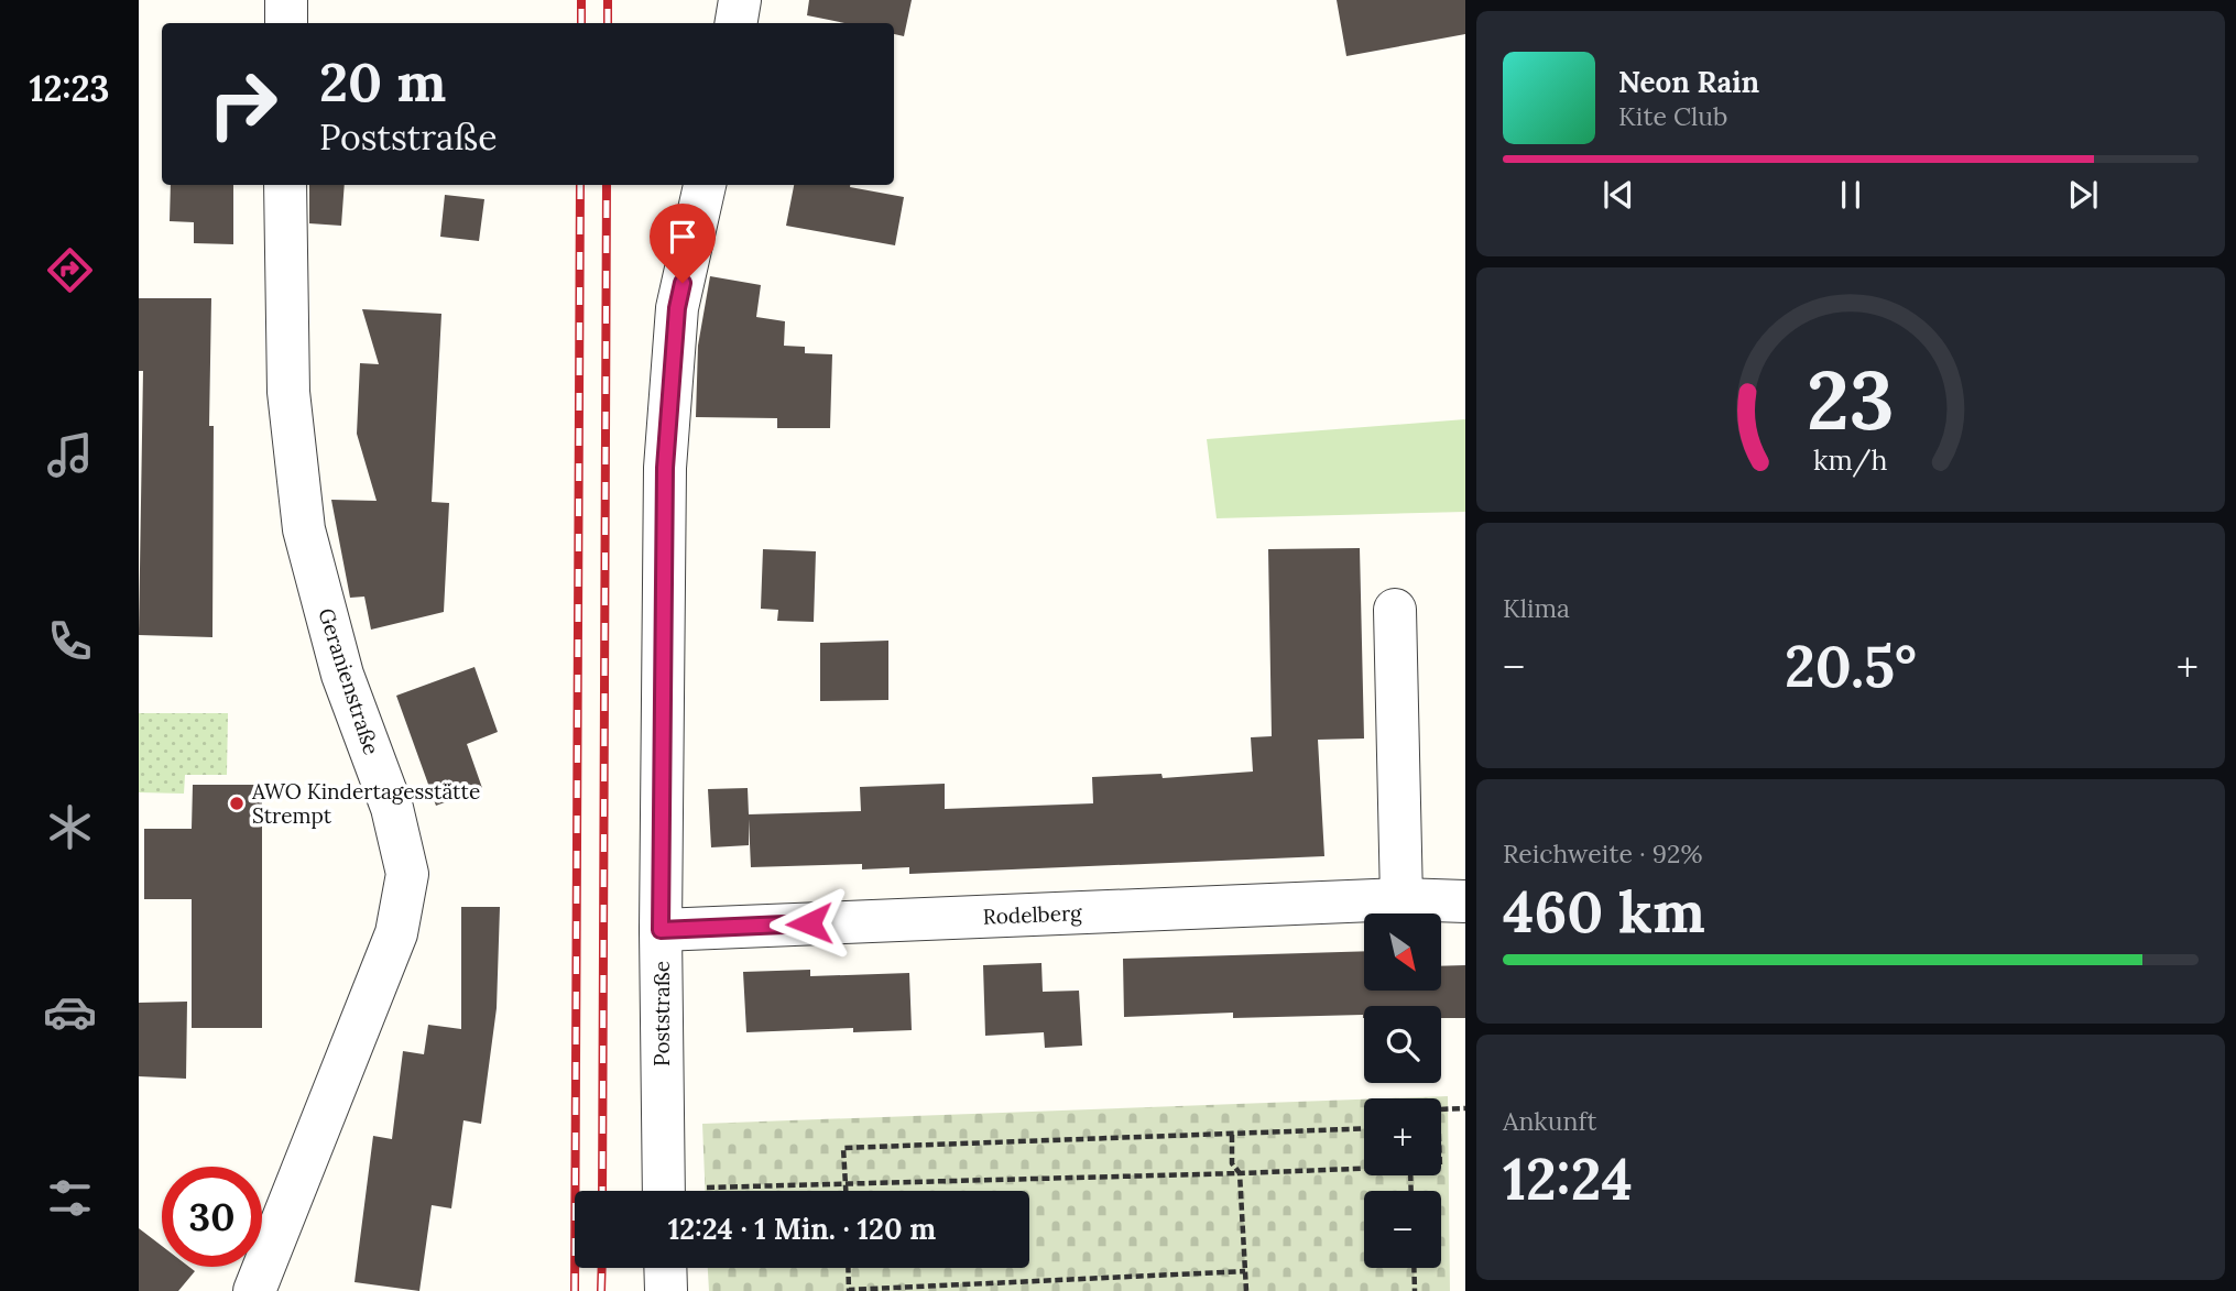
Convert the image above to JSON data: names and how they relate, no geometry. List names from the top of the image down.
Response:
{
  "streets": {
    "street": ["Geranienstraße", "Rodelberg", "Poststraße"]
  },
  "crossings": [
    ["Rodelberg", "Poststraße"]
  ],
  "places": ["AWO Kindertagesstätte Strempt"],
  "north": "bottom right",
  "page": {
    "tabs": "12:23",
    "turn": ["20 m", "Poststraße"],
    "song": ["Neon Rain", "Kite Club"],
    "tile": [
      "Klima",
      ["Reichweite · 92%", "460 km"],
      ["Ankunft", "12:24"]
    ],
    "heat": ["−", "20.5°", "+"],
    "map_buttons": ["+", "−"],
    "limit": "30",
    "trip": "12:24 · 1 Min. · 120 m",
    "gauge": ["23", "km/h"]
  }
}
